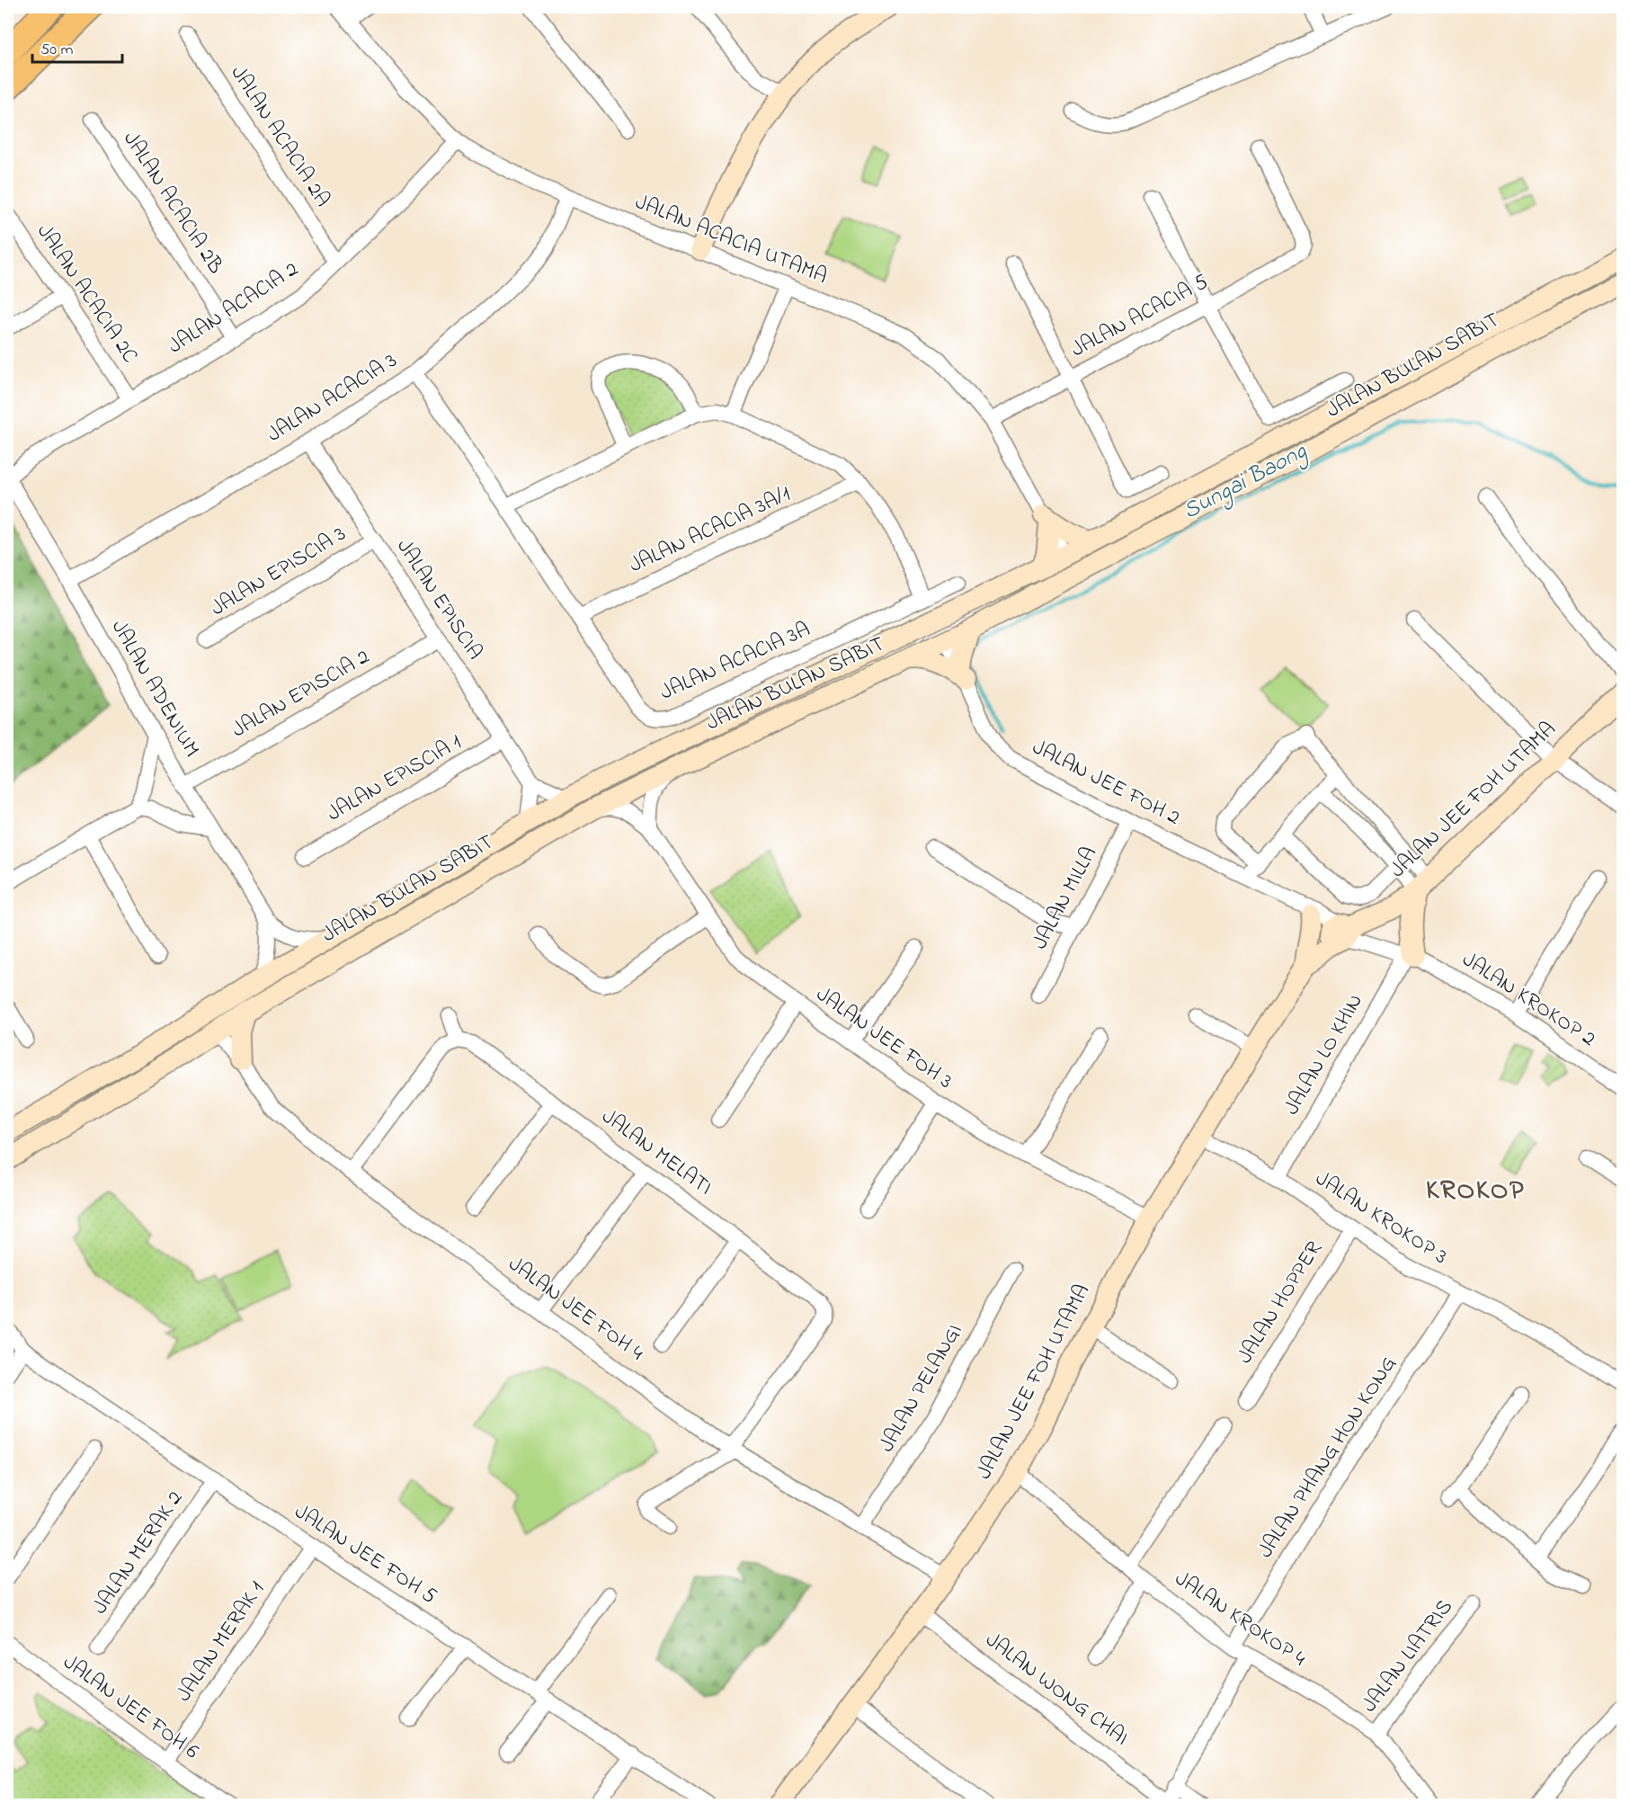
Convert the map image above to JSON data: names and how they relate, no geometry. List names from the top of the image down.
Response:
{
  "streets": {
    "main road": ["JALAN BULAN SABIT", "JALAN JEE FOH UTAMA"],
    "street": [
      "JALAN ACACIA 2A",
      "JALAN ACACIA 2B",
      "JALAN ACACIA UTAMA",
      "JALAN ACACIA 2C",
      "JALAN ACACIA 2",
      "JALAN ACACIA 5",
      "JALAN ACACIA 3",
      "JALAN ACACIA 3A/1",
      "JALAN EPISCIA 3",
      "JALAN EPISCIA",
      "JALAN ACACIA 3A",
      "JALAN ADENIUM",
      "JALAN EPISCIA 2",
      "JALAN EPISCIA 1",
      "JALAN JEE FOH 2",
      "JALAN MILLA",
      "JALAN KROKOP 2",
      "JALAN JEE FOH 3",
      "JALAN LO KHIN",
      "JALAN MELATI",
      "JALAN KROKOP 3",
      "JALAN HOPPER",
      "JALAN JEE FOH 4",
      "JALAN PELANGI",
      "JALAN PHANG HON KONG",
      "JALAN MERAK 2",
      "JALAN JEE FOH 5",
      "JALAN KROKOP 4",
      "JALAN MERAK 1",
      "JALAN LIATRIS",
      "JALAN WONG CHAI",
      "JALAN JEE FOH 6"
    ]
  },
  "crossings": [
    ["JALAN ACACIA 2A", "JALAN ACACIA 2"],
    ["JALAN ACACIA 2B", "JALAN ACACIA 2"],
    ["JALAN ACACIA UTAMA", "JALAN ACACIA 2"],
    ["JALAN ACACIA UTAMA", "JALAN ACACIA 5"],
    ["JALAN ACACIA UTAMA", "JALAN BULAN SABIT"],
    ["JALAN ACACIA UTAMA", "JALAN ACACIA 3"],
    ["JALAN ACACIA 2C", "JALAN ACACIA 2"],
    ["JALAN ACACIA 2", "JALAN ADENIUM"],
    ["JALAN BULAN SABIT", "JALAN ADENIUM"],
    ["JALAN BULAN SABIT", "JALAN JEE FOH 2"],
    ["JALAN BULAN SABIT", "JALAN JEE FOH 3"],
    ["JALAN BULAN SABIT", "JALAN JEE FOH 4"],
    ["JALAN ACACIA 3", "JALAN EPISCIA"],
    ["JALAN ACACIA 3", "JALAN ACACIA 3A"],
    ["JALAN ACACIA 3", "JALAN ADENIUM"],
    ["JALAN ACACIA 3A/1", "JALAN ACACIA 3A"],
    ["JALAN EPISCIA 3", "JALAN EPISCIA"],
    ["JALAN EPISCIA", "JALAN EPISCIA 2"],
    ["JALAN EPISCIA", "JALAN EPISCIA 1"],
    ["JALAN ADENIUM", "JALAN EPISCIA 2"],
    ["JALAN JEE FOH 2", "JALAN JEE FOH UTAMA"],
    ["JALAN JEE FOH 2", "JALAN MILLA"],
    ["JALAN JEE FOH 2", "JALAN KROKOP 2"],
    ["JALAN JEE FOH UTAMA", "JALAN KROKOP 2"],
    ["JALAN JEE FOH UTAMA", "JALAN JEE FOH 3"],
    ["JALAN JEE FOH UTAMA", "JALAN KROKOP 3"],
    ["JALAN JEE FOH UTAMA", "JALAN JEE FOH 4"],
    ["JALAN JEE FOH UTAMA", "JALAN KROKOP 4"],
    ["JALAN JEE FOH UTAMA", "JALAN WONG CHAI"],
    ["JALAN KROKOP 2", "JALAN LO KHIN"],
    ["JALAN LO KHIN", "JALAN KROKOP 3"],
    ["JALAN MELATI", "JALAN JEE FOH 4"],
    ["JALAN KROKOP 3", "JALAN HOPPER"],
    ["JALAN KROKOP 3", "JALAN PHANG HON KONG"],
    ["JALAN JEE FOH 4", "JALAN PELANGI"],
    ["JALAN PHANG HON KONG", "JALAN KROKOP 4"],
    ["JALAN MERAK 2", "JALAN JEE FOH 5"],
    ["JALAN JEE FOH 5", "JALAN MERAK 1"],
    ["JALAN KROKOP 4", "JALAN LIATRIS"],
    ["JALAN MERAK 1", "JALAN JEE FOH 6"]
  ],
  "districts": ["KROKOP"],
  "water": ["Sungai Baong"],
  "scale_bar": "50 m"
}
